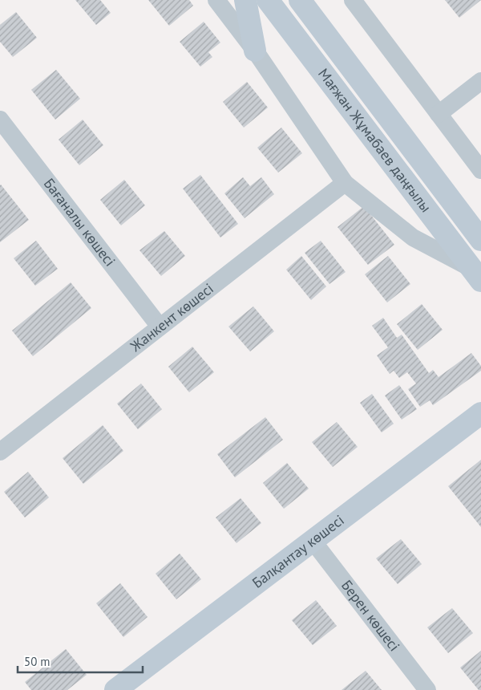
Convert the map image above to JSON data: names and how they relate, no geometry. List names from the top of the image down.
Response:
{
  "streets": {
    "main road": ["Мағжан Жұмабаев даңғылы", "Балқантау көшесі"],
    "street": ["Бағаналы көшесі", "Жанкент көшесі", "Берен көшесі"]
  },
  "crossings": [
    ["Бағаналы көшесі", "Жанкент көшесі"],
    ["Балқантау көшесі", "Берен көшесі"]
  ],
  "scale_bar": "50 m"
}
